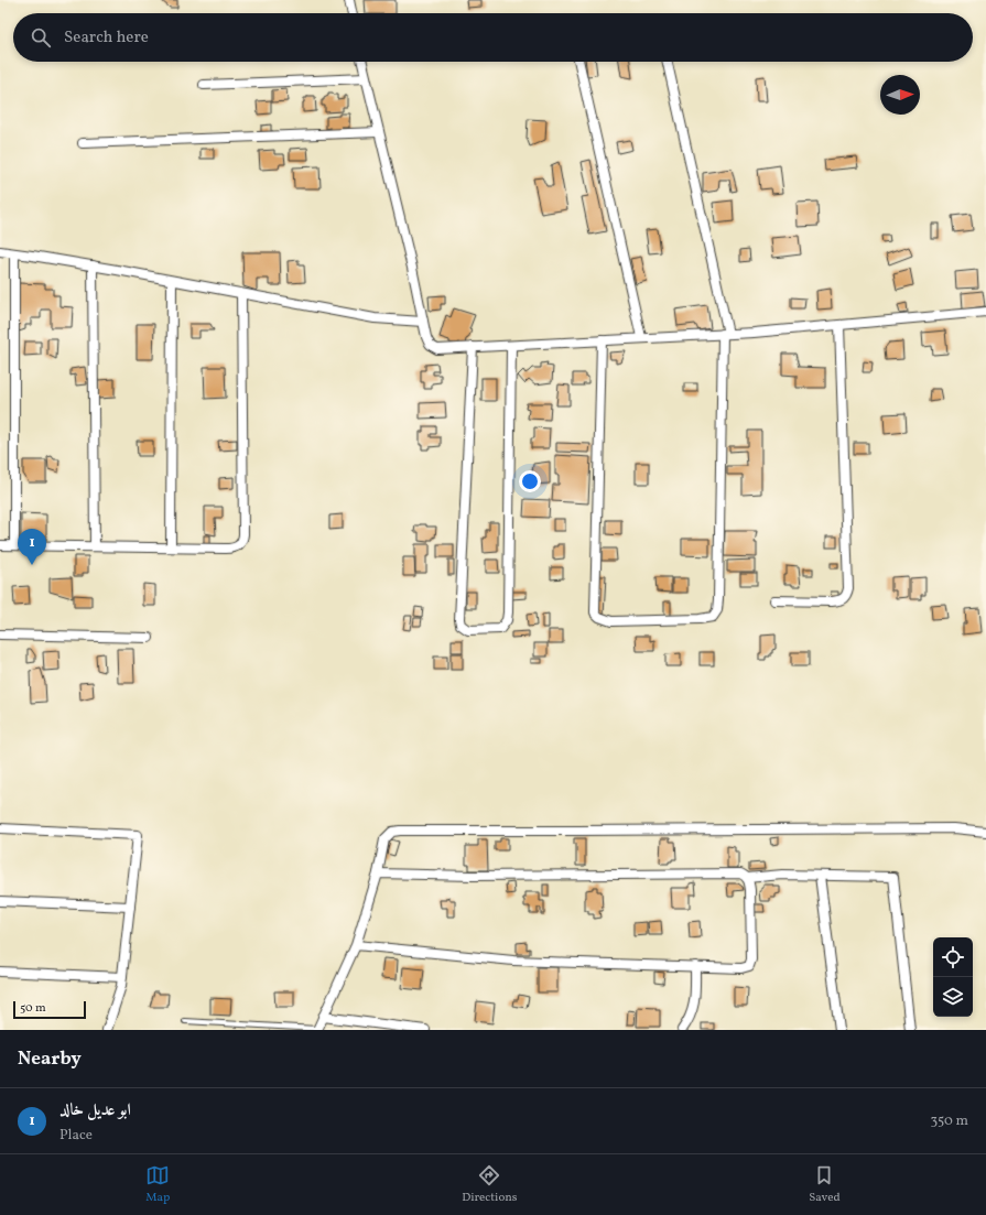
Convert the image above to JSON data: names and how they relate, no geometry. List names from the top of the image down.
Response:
{
  "scale_bar": "50 m",
  "north": "right",
  "page": {
    "search": "Search here",
    "pins": "1",
    "scale": "50 m",
    "heading": "Nearby",
    "list": [
      {
        "mark": "1",
        "name": "ابو عديل خالد",
        "note": "Place",
        "value": "350 m"
      }
    ],
    "nav": ["Map", "Directions", "Saved"]
  }
}
